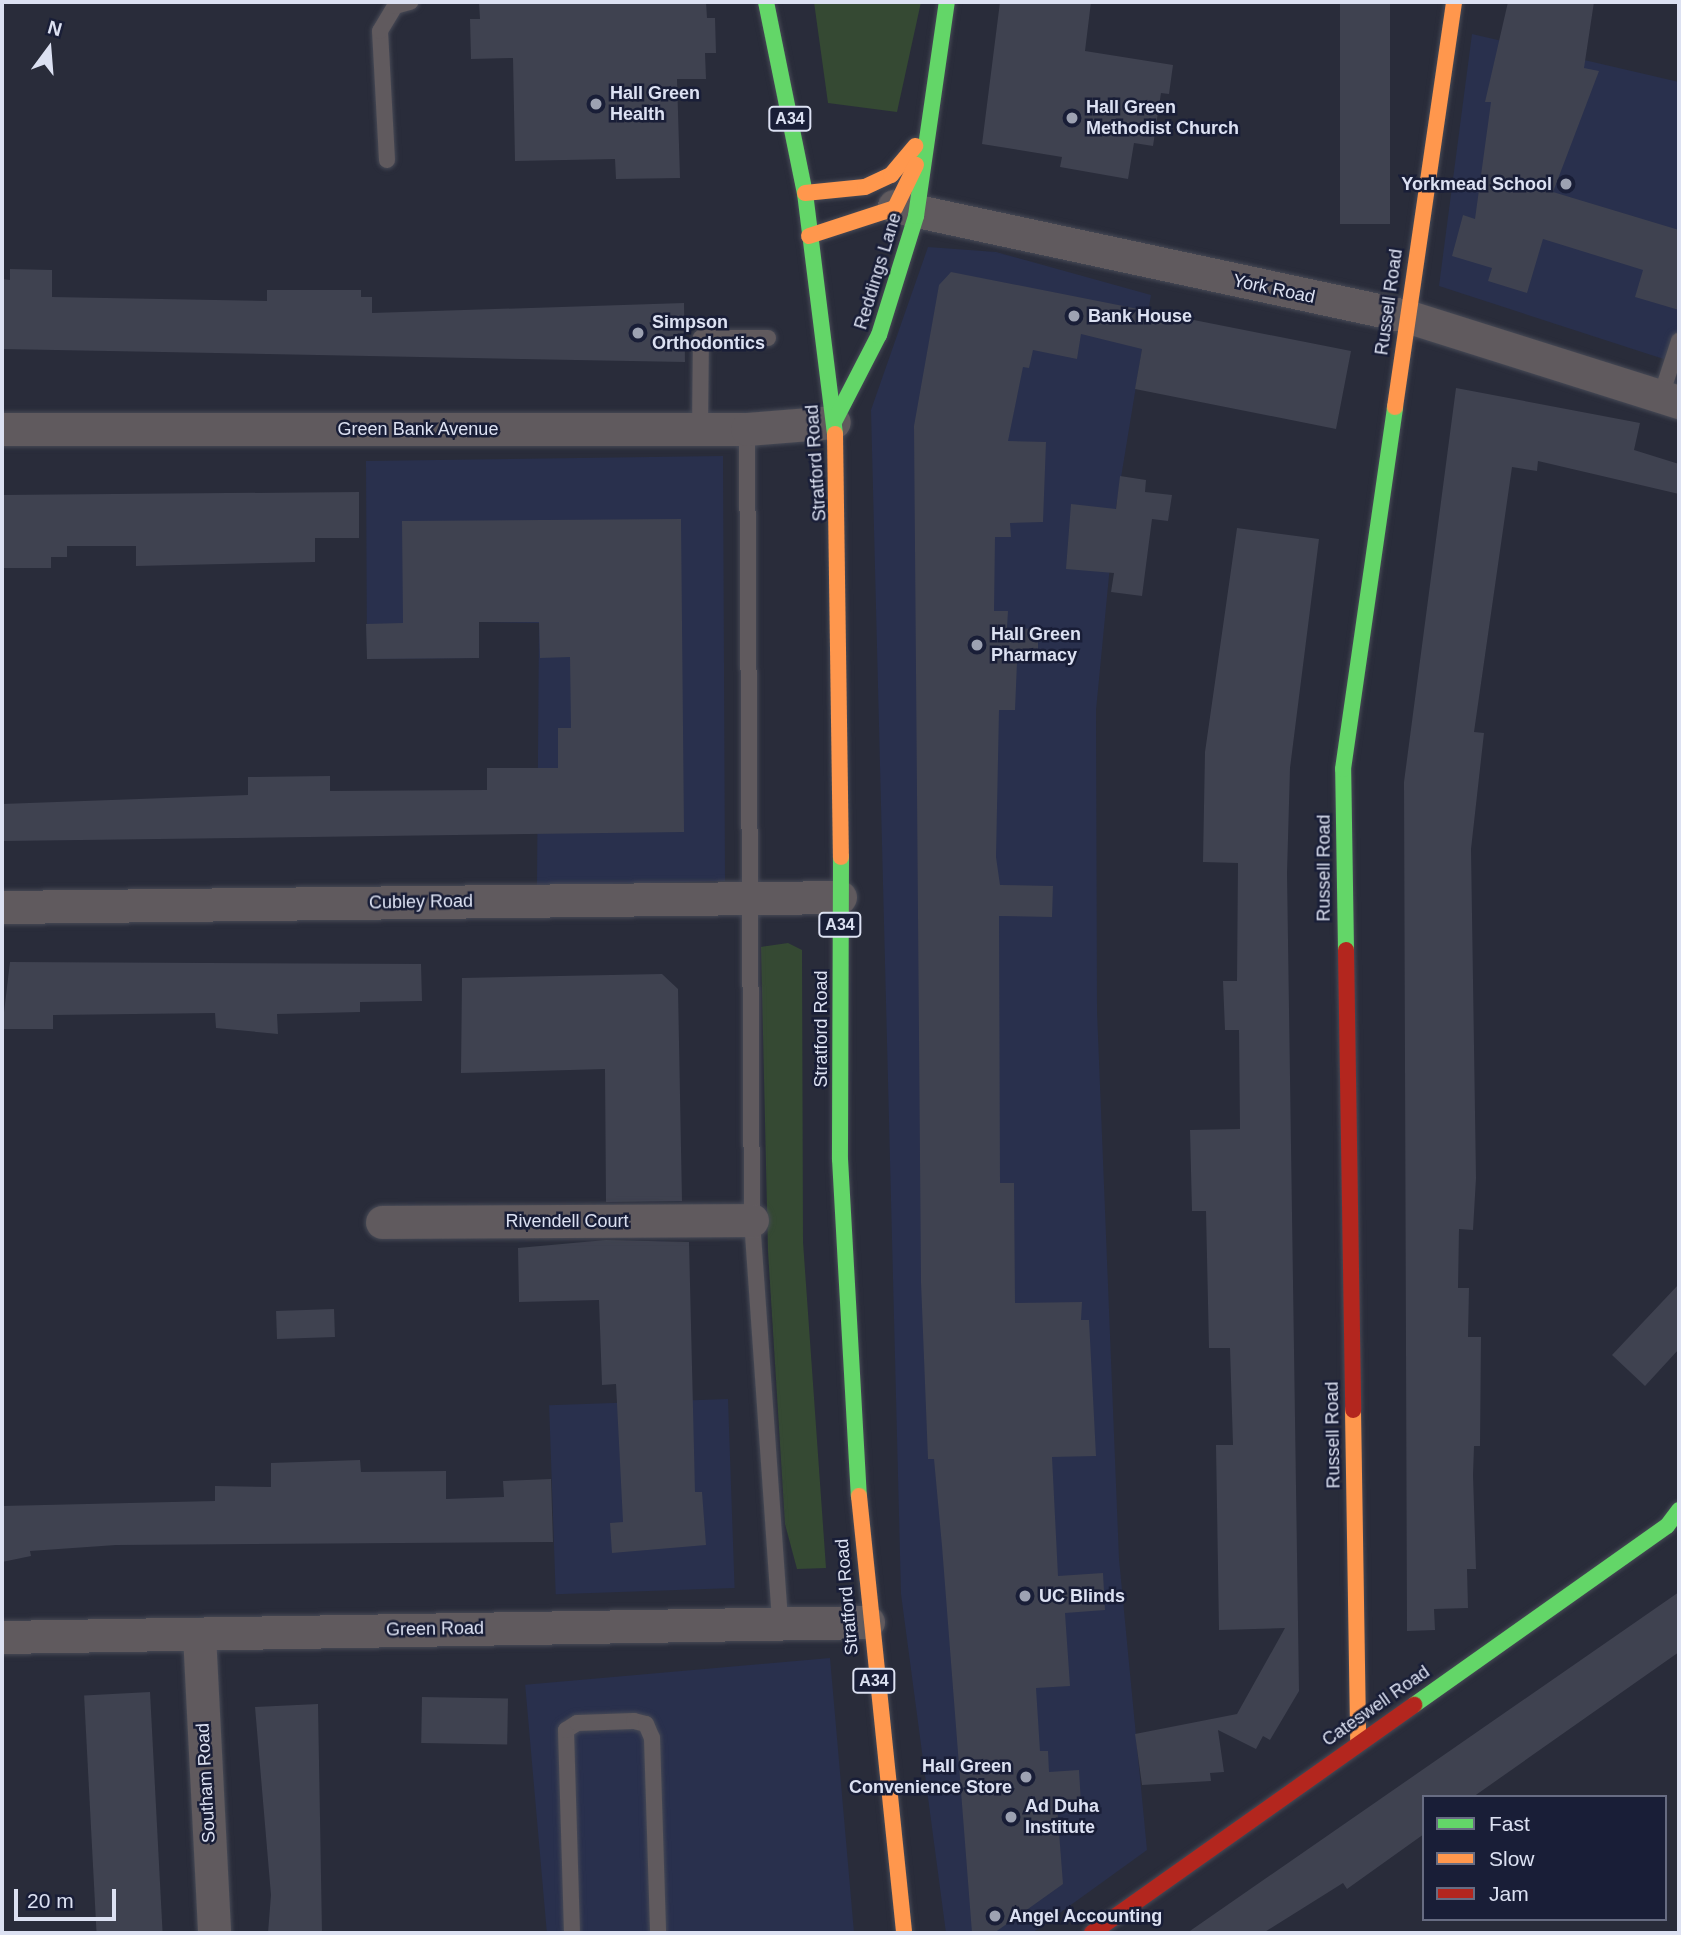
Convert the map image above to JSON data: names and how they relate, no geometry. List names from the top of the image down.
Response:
{
  "streets": {
    "main road": [
      "A34",
      "Reddings Lane",
      "Russell Road",
      "Stratford Road",
      "Cateswell Road"
    ],
    "street": [
      "York Road",
      "Green Bank Avenue",
      "Cubley Road",
      "Rivendell Court",
      "Green Road",
      "Southam Road"
    ]
  },
  "crossings": [
    ["Reddings Lane", "York Road"],
    ["Reddings Lane", "Green Bank Avenue"],
    ["Reddings Lane", "Stratford Road"],
    ["York Road", "Russell Road"],
    ["Russell Road", "Cateswell Road"],
    ["Green Bank Avenue", "Stratford Road"],
    ["Stratford Road", "Cubley Road"],
    ["Stratford Road", "Green Road"],
    ["Green Road", "Southam Road"]
  ],
  "places": [
    "Hall Green Health",
    "Hall Green Methodist Church",
    "Yorkmead School",
    "Bank House",
    "Simpson Orthodontics",
    "Hall Green Pharmacy",
    "UC Blinds",
    "Hall Green Convenience Store",
    "Ad Duha Institute",
    "Angel Accounting"
  ],
  "legend": ["Fast", "Slow", "Jam"],
  "scale_bar": "20 m",
  "north": "top"
}
